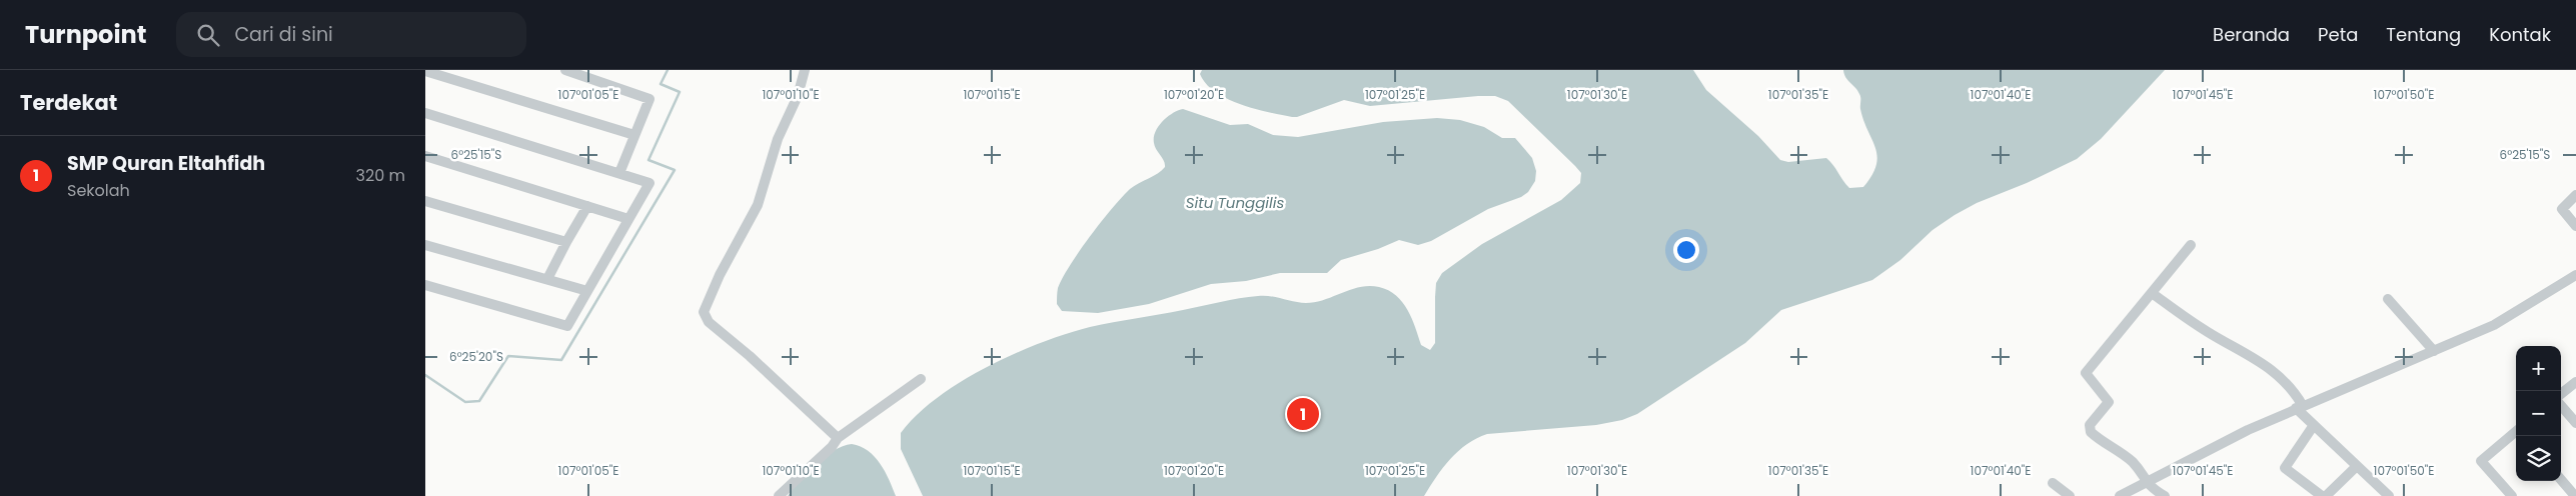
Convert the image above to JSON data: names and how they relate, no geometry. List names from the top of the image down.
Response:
{
  "water": ["Situ Tunggilis"],
  "page": {
    "header": "Turnpoint",
    "search": "Cari di sini",
    "nav": [
      "Beranda",
      "Peta",
      "Tentang",
      "Kontak"
    ],
    "heading": "Terdekat",
    "list": [
      {
        "mark": "1",
        "name": "SMP Quran Eltahfidh",
        "note": "Sekolah",
        "value": "320 m"
      }
    ],
    "map_buttons": ["+", "−"],
    "pins": "1"
  },
  "coordinates": [
    "107°01'05\"E",
    "107°01'10\"E",
    "107°01'15\"E",
    "107°01'20\"E",
    "107°01'25\"E",
    "107°01'30\"E",
    "107°01'35\"E",
    "107°01'40\"E",
    "107°01'45\"E",
    "107°01'50\"E",
    "6°25'15\"S",
    "6°25'20\"S"
  ]
}
